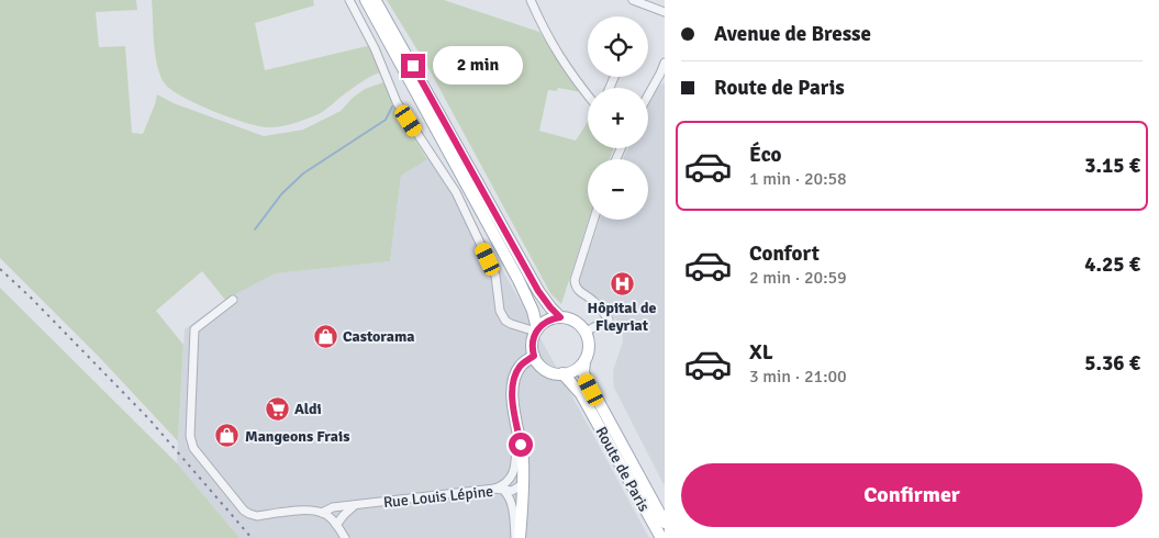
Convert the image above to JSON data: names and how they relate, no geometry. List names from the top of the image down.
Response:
{
  "streets": {
    "main road": ["Route de Paris"],
    "street": ["Rue Louis Lépine"]
  },
  "places": {
    "hospital": ["Hôpital de Fleyriat"],
    "shop": ["Castorama", "Mangeons Frais"],
    "supermarket": ["Aldi"]
  },
  "page": {
    "banner": ["Avenue de Bresse", "Route de Paris"],
    "map_buttons": ["+", "−"],
    "bubble": "2 min",
    "list": [
      {
        "name": "Éco",
        "note": "1 min · 20:58",
        "value": "3.15 €"
      },
      {
        "name": "Confort",
        "note": "2 min · 20:59",
        "value": "4.25 €"
      },
      {
        "name": "XL",
        "note": "3 min · 21:00",
        "value": "5.36 €"
      }
    ],
    "buttons": "Confirmer"
  }
}
